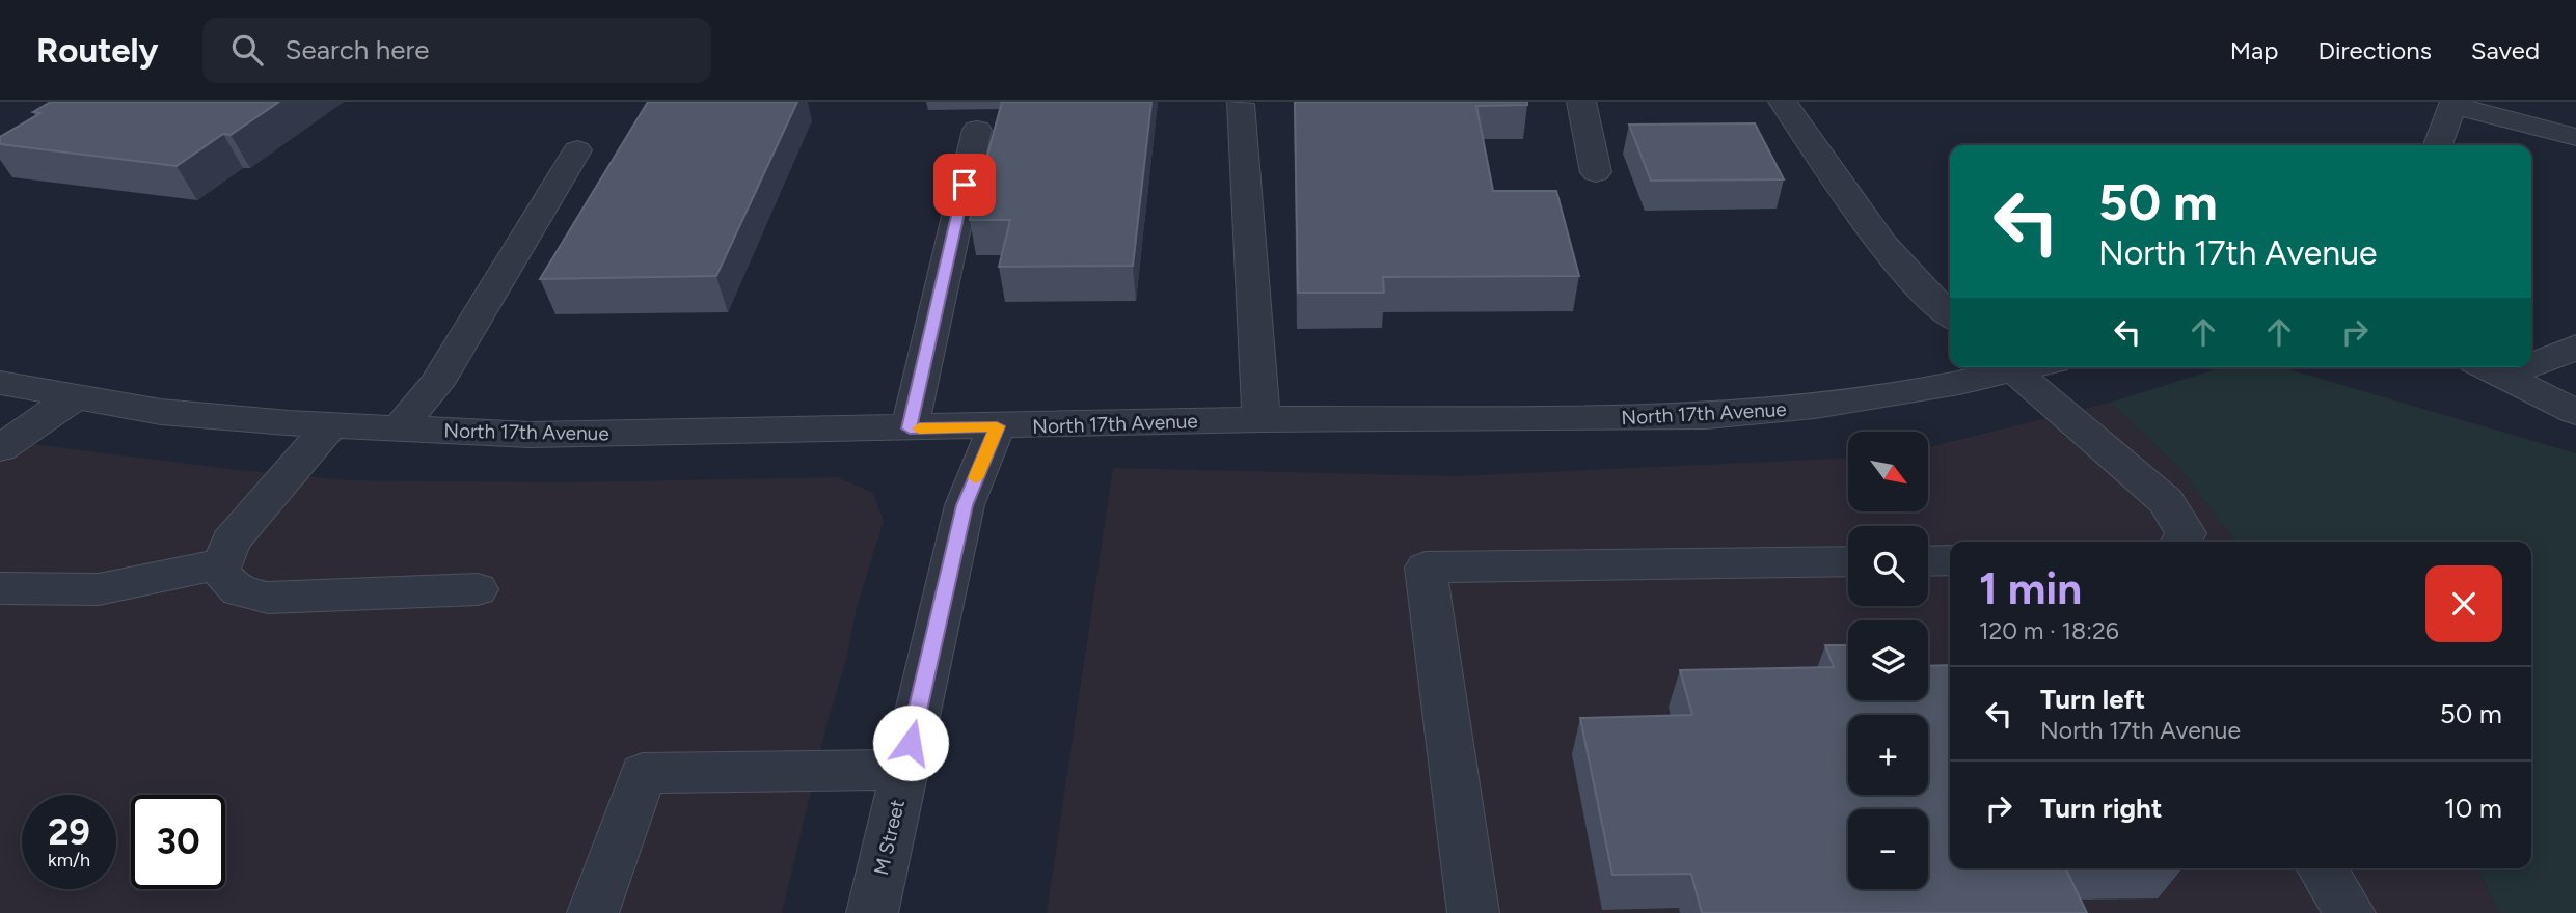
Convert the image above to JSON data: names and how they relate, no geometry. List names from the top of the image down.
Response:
{
  "streets": {
    "street": ["North 17th Avenue", "M Street"]
  },
  "crossings": [
    ["North 17th Avenue", "M Street"]
  ],
  "north": "bottom right",
  "page": {
    "header": "Routely",
    "search": "Search here",
    "nav": ["Map", "Directions", "Saved"],
    "turn": ["50 m", "North 17th Avenue"],
    "map_buttons": ["+", "−"],
    "heading": ["1 min", "120 m · 18:26"],
    "list": [
      {
        "name": "Turn left",
        "note": "North 17th Avenue",
        "value": "50 m"
      },
      {
        "name": "Turn right",
        "value": "10 m"
      }
    ],
    "speed": "29 km/h",
    "limit": "30"
  }
}
